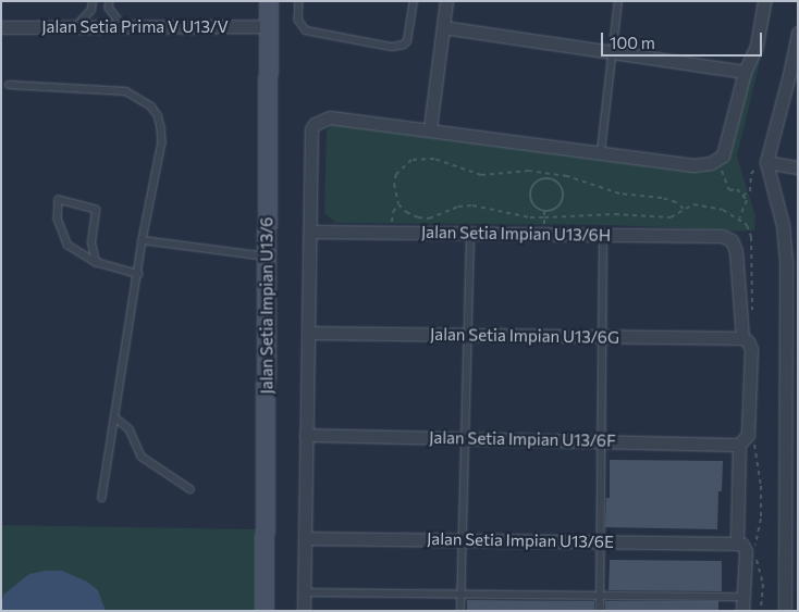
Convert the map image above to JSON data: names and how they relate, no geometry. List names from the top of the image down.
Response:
{
  "streets": {
    "street": [
      "Jalan Setia Prima V U13/V",
      "Jalan Setia Impian U13/6H",
      "Jalan Setia Impian U13/6",
      "Jalan Setia Impian U13/6G",
      "Jalan Setia Impian U13/6F",
      "Jalan Setia Impian U13/6E"
    ]
  },
  "crossings": [
    ["Jalan Setia Prima V U13/V", "Jalan Setia Impian U13/6"],
    ["Jalan Setia Impian U13/6H", "Jalan Setia Impian U13/6G"]
  ],
  "scale_bar": "100 m"
}
